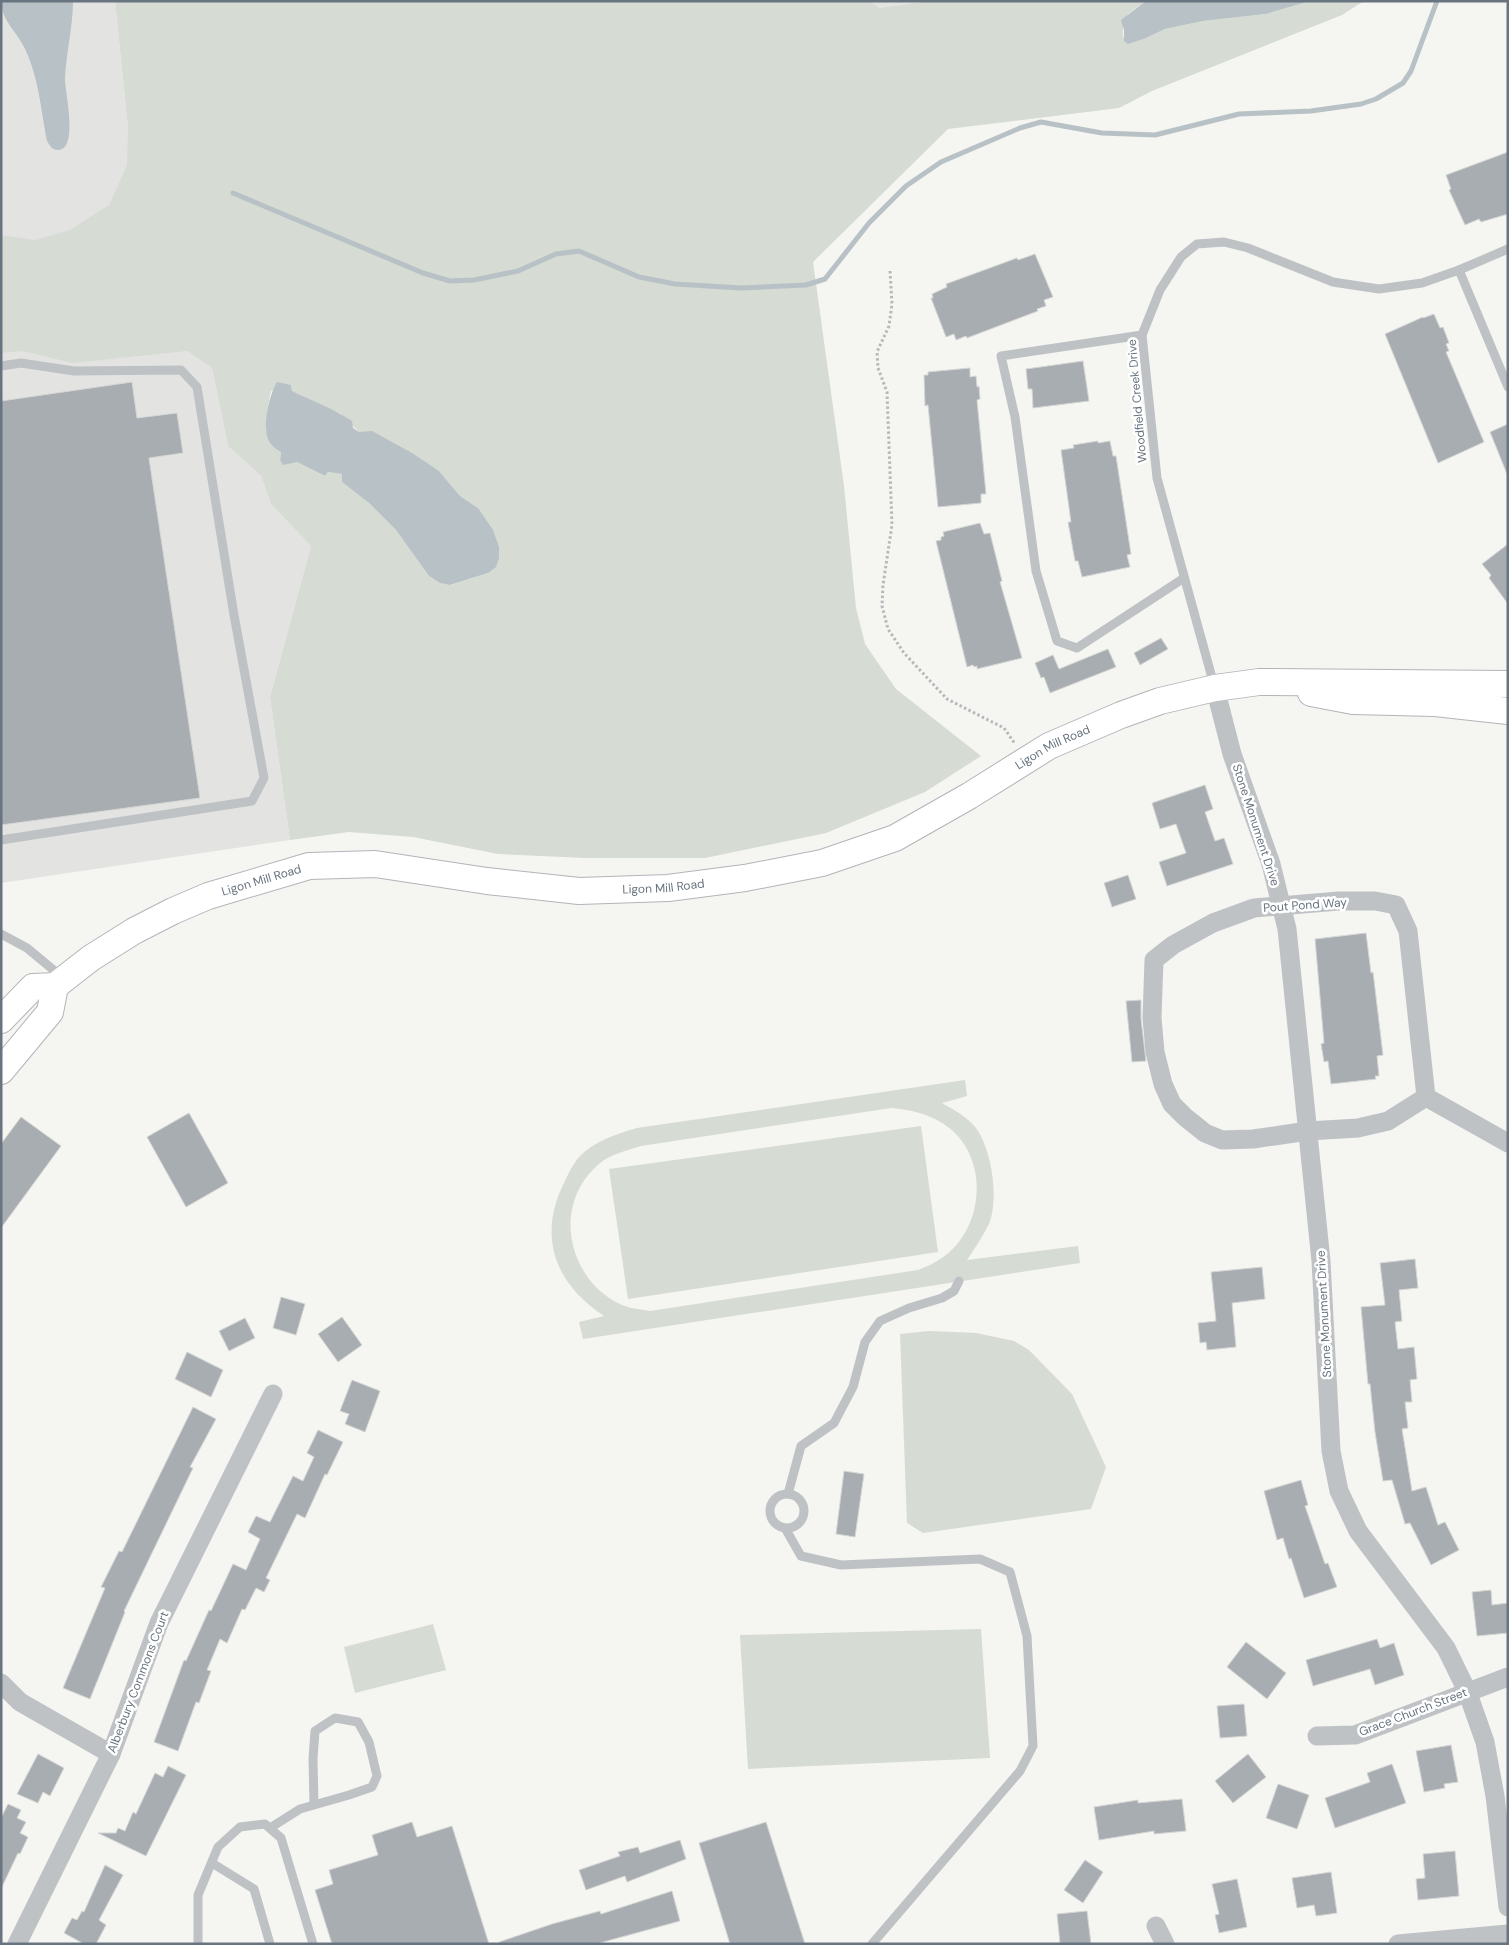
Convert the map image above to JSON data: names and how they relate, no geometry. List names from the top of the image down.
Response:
{
  "streets": {
    "main road": ["Ligon Mill Road"],
    "street": [
      "Stone Monument Drive",
      "Pout Pond Way",
      "Alberbury Commons Court",
      "Grace Church Street"
    ],
    "lane": ["Woodfield Creek Drive"]
  },
  "crossings": [
    ["Woodfield Creek Drive", "Ligon Mill Road"],
    ["Woodfield Creek Drive", "Stone Monument Drive"],
    ["Ligon Mill Road", "Stone Monument Drive"],
    ["Stone Monument Drive", "Pout Pond Way"],
    ["Stone Monument Drive", "Grace Church Street"]
  ]
}
